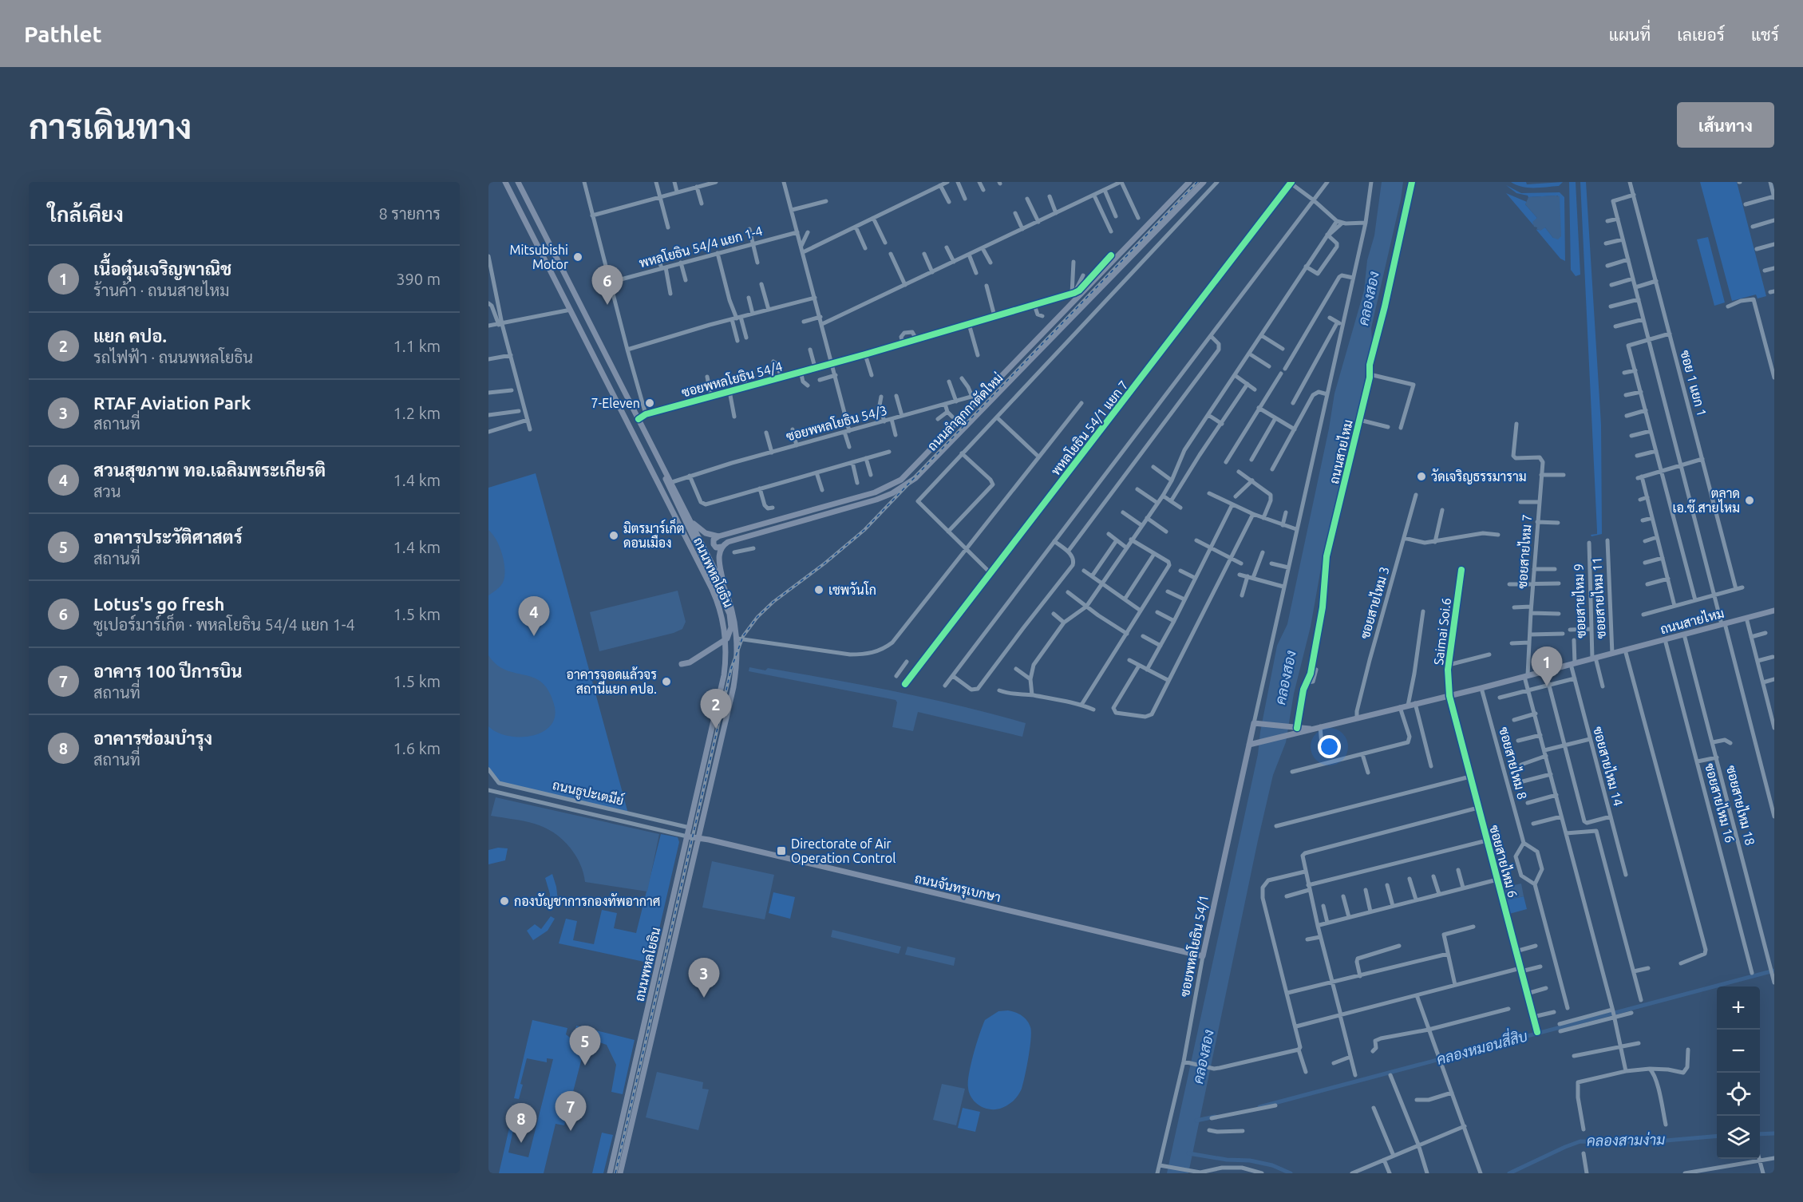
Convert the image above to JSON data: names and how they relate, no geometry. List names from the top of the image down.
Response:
{
  "streets": {
    "main road": [
      "ถนนลำลูกกาตัดใหม่",
      "ถนนสายไหม",
      "ถนนพหลโยธิน",
      "ถนนจันทรุเบกษา",
      "ซอยพหลโยธิน 54/1"
    ],
    "street": [
      "พหลโยธิน 54/4 แยก 1-4",
      "ซอยพหลโยธิน 54/4",
      "ซอย 1 แยก 1",
      "ซอยพหลโยธิน 54/3",
      "พหลโยธิน 54/1 แยก 7",
      "ซอยสายไหม 7",
      "ซอยสายไหม 11",
      "ซอยสายไหม 9",
      "ซอยสายไหม 3",
      "Saimai Soi.6",
      "ซอยสายไหม 8",
      "ซอยสายไหม 14",
      "ถนนธูปะเตมีย์",
      "ซอยสายไหม 16",
      "ซอยสายไหม 18",
      "ซอยสายไหม 6"
    ]
  },
  "crossings": [
    ["ซอยพหลโยธิน 54/4", "ถนนพหลโยธิน"],
    ["ซอยพหลโยธิน 54/3", "ถนนพหลโยธิน"],
    ["ถนนสายไหม", "ซอยสายไหม 7"],
    ["ถนนสายไหม", "ซอยสายไหม 11"],
    ["ถนนสายไหม", "ซอยสายไหม 9"],
    ["ถนนสายไหม", "ซอยสายไหม 3"],
    ["ถนนสายไหม", "Saimai Soi.6"],
    ["ถนนสายไหม", "ซอยสายไหม 8"],
    ["ถนนสายไหม", "ซอยสายไหม 14"],
    ["ถนนสายไหม", "ซอยสายไหม 16"],
    ["ถนนสายไหม", "ซอยสายไหม 18"],
    ["ถนนสายไหม", "ซอยสายไหม 6"],
    ["ถนนสายไหม", "ซอยพหลโยธิน 54/1"],
    ["ถนนพหลโยธิน", "ถนนธูปะเตมีย์"],
    ["ถนนพหลโยธิน", "ถนนจันทรุเบกษา"],
    ["Saimai Soi.6", "ซอยสายไหม 6"],
    ["ถนนธูปะเตมีย์", "ถนนจันทรุเบกษา"],
    ["ถนนจันทรุเบกษา", "ซอยพหลโยธิน 54/1"]
  ],
  "water": ["คลองสอง", "คลองหมอนสี่สิบ", "คลองสามง่าม"],
  "places": {
    "other": [
      "Mitsubishi Motor",
      "7-Eleven",
      "วัดเจริญธรรมาราม",
      "ตลาด เอ.ซ๊.สายไหม",
      "มิตรมาร์เก็ต ดอนเมือง",
      "เซพวันโก",
      "อาคารจอดแล้วจร สถานีแยก คปอ.",
      "กองบัญชาการกองทัพอากาศ"
    ],
    "transit": ["Directorate of Air Operation Control"]
  },
  "page": {
    "header": "Pathlet",
    "nav": ["แผนที่", "เลเยอร์", "แชร์"],
    "buttons": "เส้นทาง",
    "title": "การเดินทาง",
    "heading": ["ใกล้เคียง", "8 รายการ"],
    "list": [
      {
        "mark": "1",
        "name": "เนื้อตุ๋นเจริญพาณิช",
        "note": "ร้านค้า · ถนนสายไหม",
        "value": "390 m"
      },
      {
        "mark": "2",
        "name": "แยก คปอ.",
        "note": "รถไฟฟ้า · ถนนพหลโยธิน",
        "value": "1.1 km"
      },
      {
        "mark": "3",
        "name": "RTAF Aviation Park",
        "note": "สถานที่",
        "value": "1.2 km"
      },
      {
        "mark": "4",
        "name": "สวนสุขภาพ ทอ.เฉลิมพระเกียรติ",
        "note": "สวน",
        "value": "1.4 km"
      },
      {
        "mark": "5",
        "name": "อาคารประวัติศาสตร์",
        "note": "สถานที่",
        "value": "1.4 km"
      },
      {
        "mark": "6",
        "name": "Lotus's go fresh",
        "note": "ซูเปอร์มาร์เก็ต · พหลโยธิน 54/4 แยก 1-4",
        "value": "1.5 km"
      },
      {
        "mark": "7",
        "name": "อาคาร 100 ปีการบิน",
        "note": "สถานที่",
        "value": "1.5 km"
      },
      {
        "mark": "8",
        "name": "อาคารซ่อมบำรุง",
        "note": "สถานที่",
        "value": "1.6 km"
      }
    ],
    "pins": [
      "6",
      "4",
      "1",
      "2",
      "3",
      "5",
      "7",
      "8"
    ],
    "map_buttons": ["+", "−"]
  }
}
